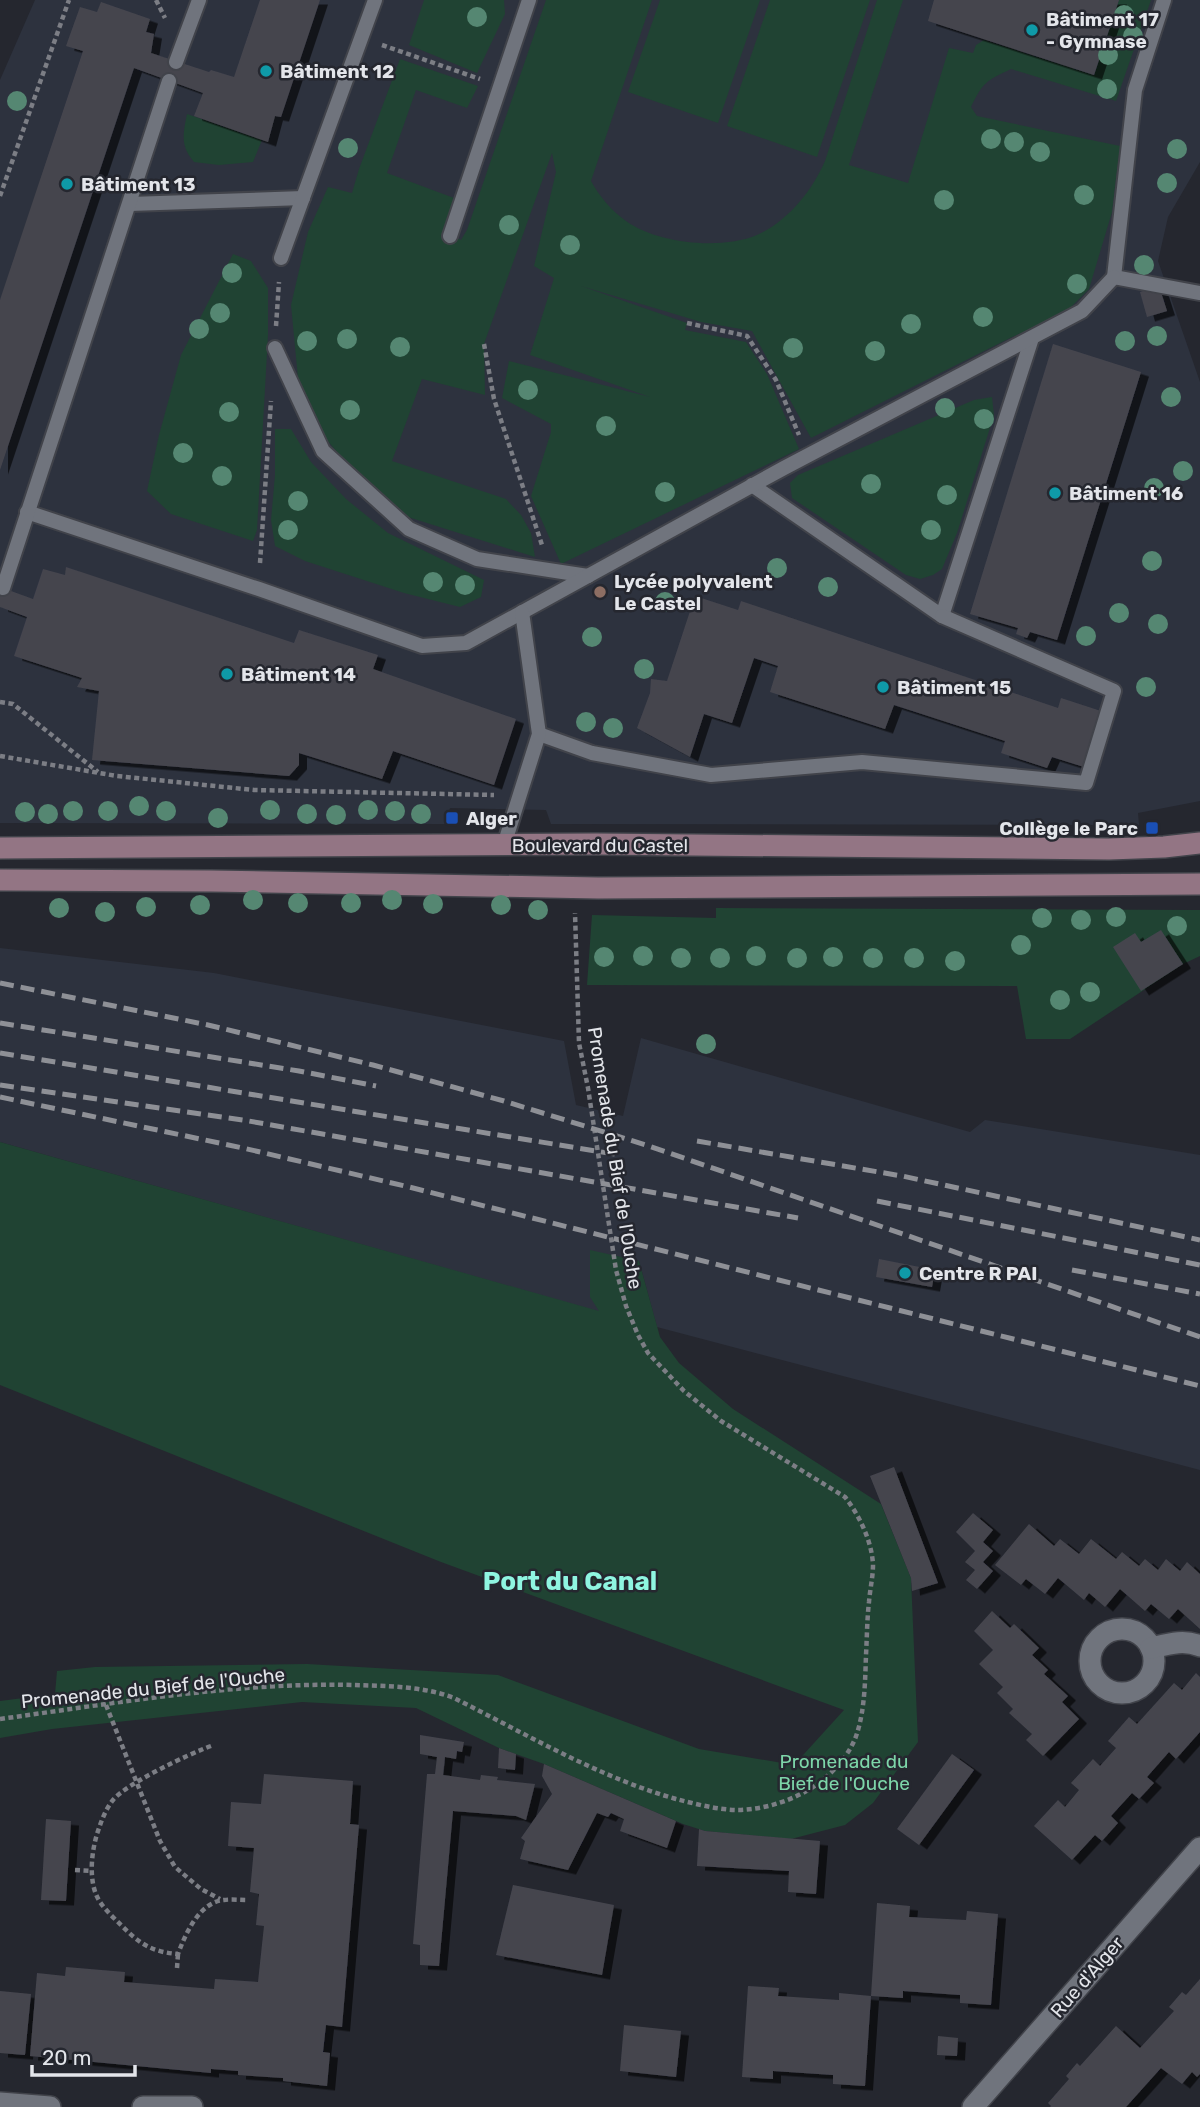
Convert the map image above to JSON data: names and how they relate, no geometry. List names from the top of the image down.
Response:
{
  "streets": {
    "main road": ["Boulevard du Castel"],
    "street": ["Rue d'Alger"],
    "path": ["Promenade du Bief de l'Ouche"]
  },
  "districts": ["Port du Canal"],
  "parks": ["Promenade du Bief de l'Ouche"],
  "places": {
    "other": [
      "Bâtiment 17 - Gymnase",
      "Bâtiment 12",
      "Bâtiment 13",
      "Bâtiment 16",
      "Lycée polyvalent Le Castel",
      "Bâtiment 14",
      "Bâtiment 15",
      "Centre R PAI"
    ],
    "transit": ["Alger", "Collège le Parc"]
  },
  "scale_bar": "20 m"
}
